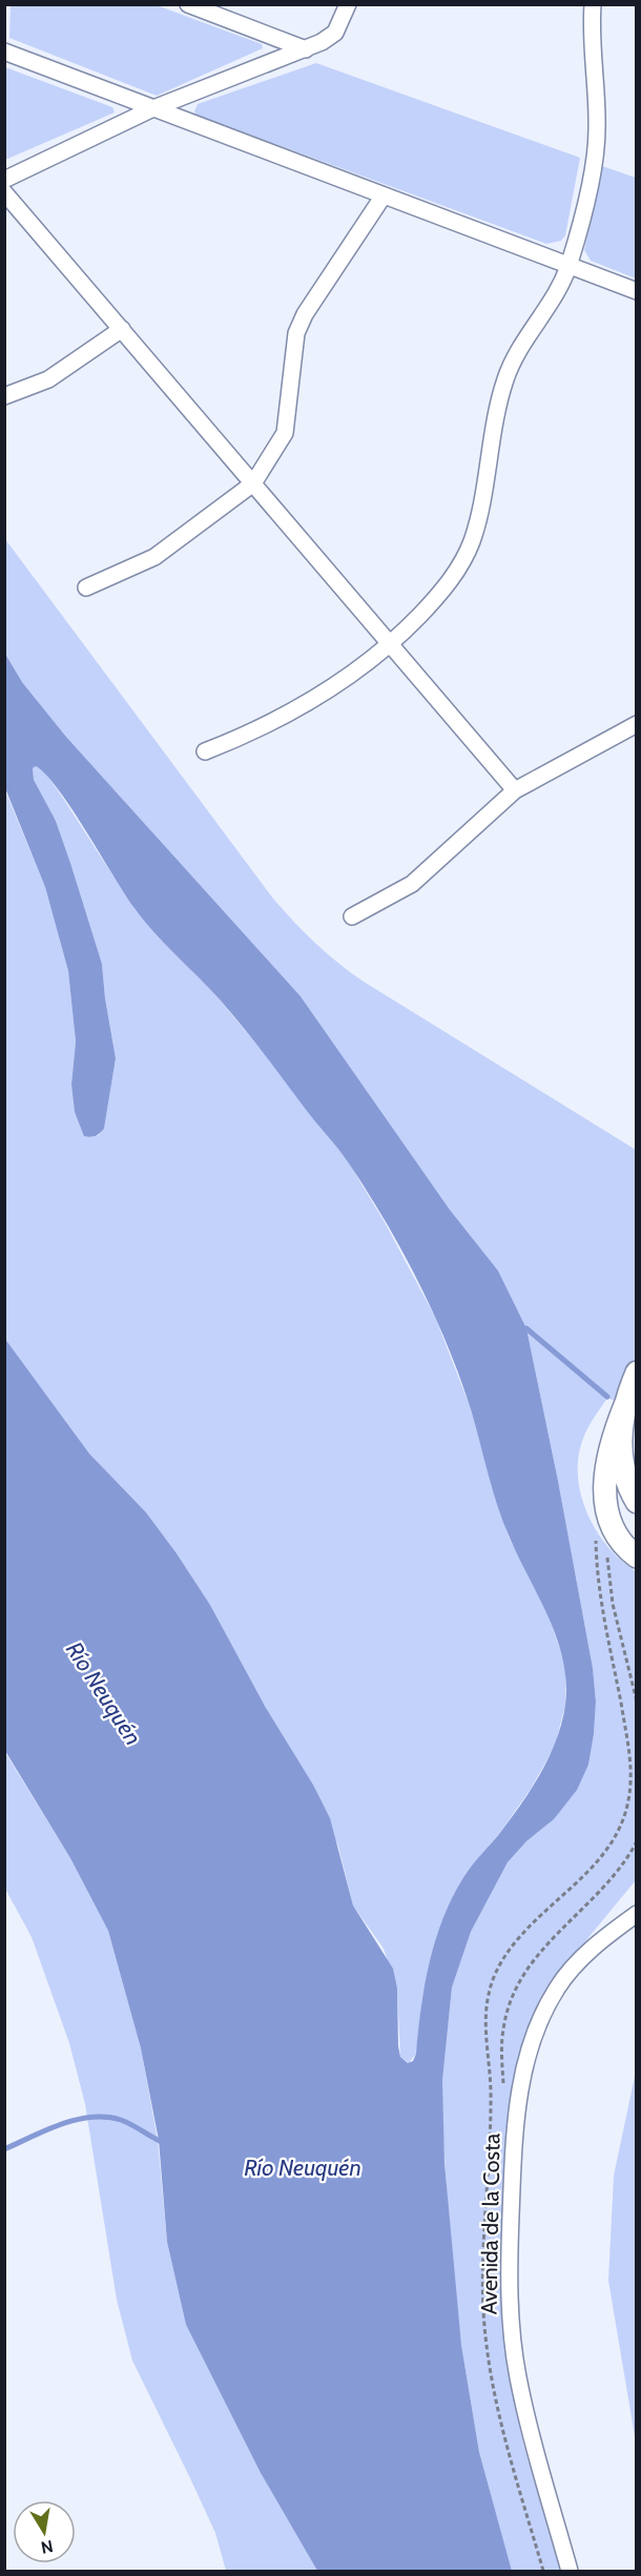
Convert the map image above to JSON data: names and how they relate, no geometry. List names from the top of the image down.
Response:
{
  "streets": {
    "street": ["Avenida de la Costa"]
  },
  "water": ["Río Neuquén"],
  "north": "bottom"
}
